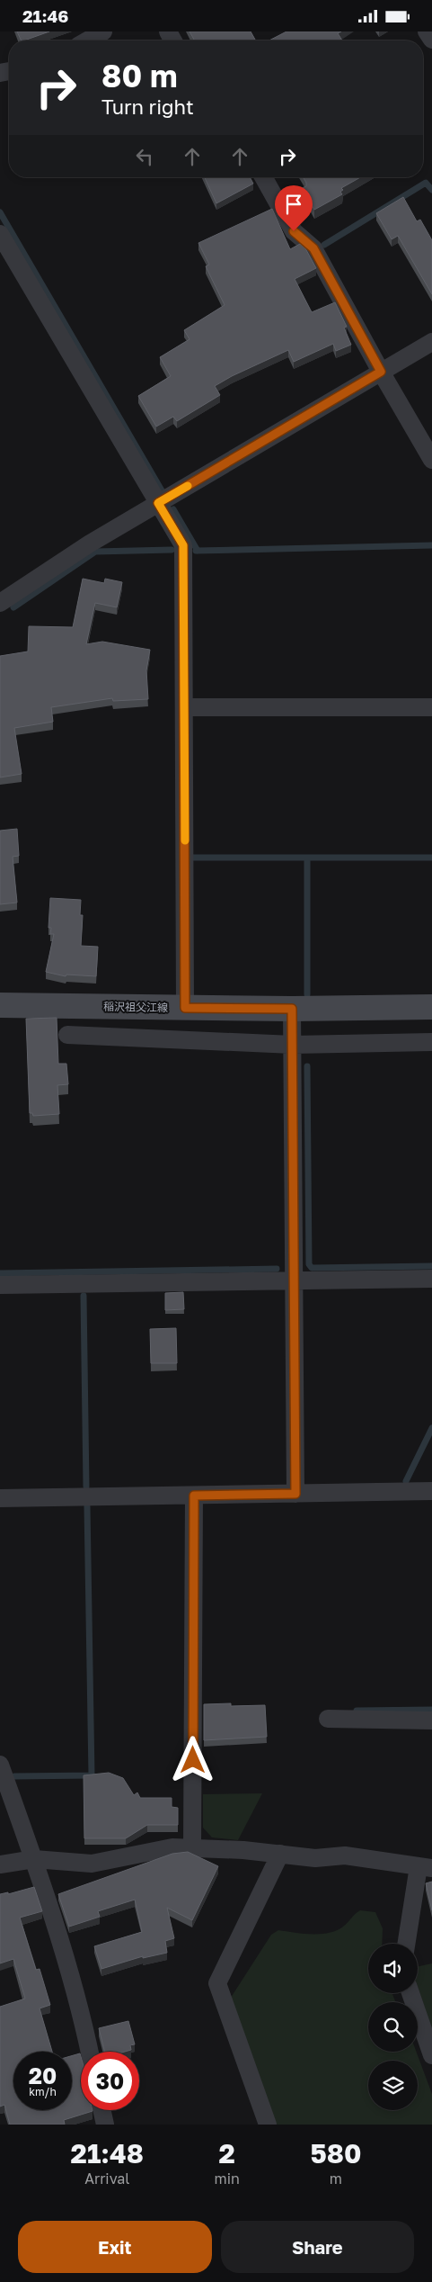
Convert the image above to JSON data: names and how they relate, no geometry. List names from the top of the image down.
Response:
{
  "streets": {
    "main road": ["稲沢祖父江線"]
  },
  "page": {
    "status": "21:46",
    "turn": ["80 m", "Turn right"],
    "speed": "20 km/h",
    "limit": "30",
    "eta": [
      "21:48",
      "Arrival",
      "2",
      "min",
      "580",
      "m"
    ],
    "buttons": ["Exit", "Share"]
  }
}
